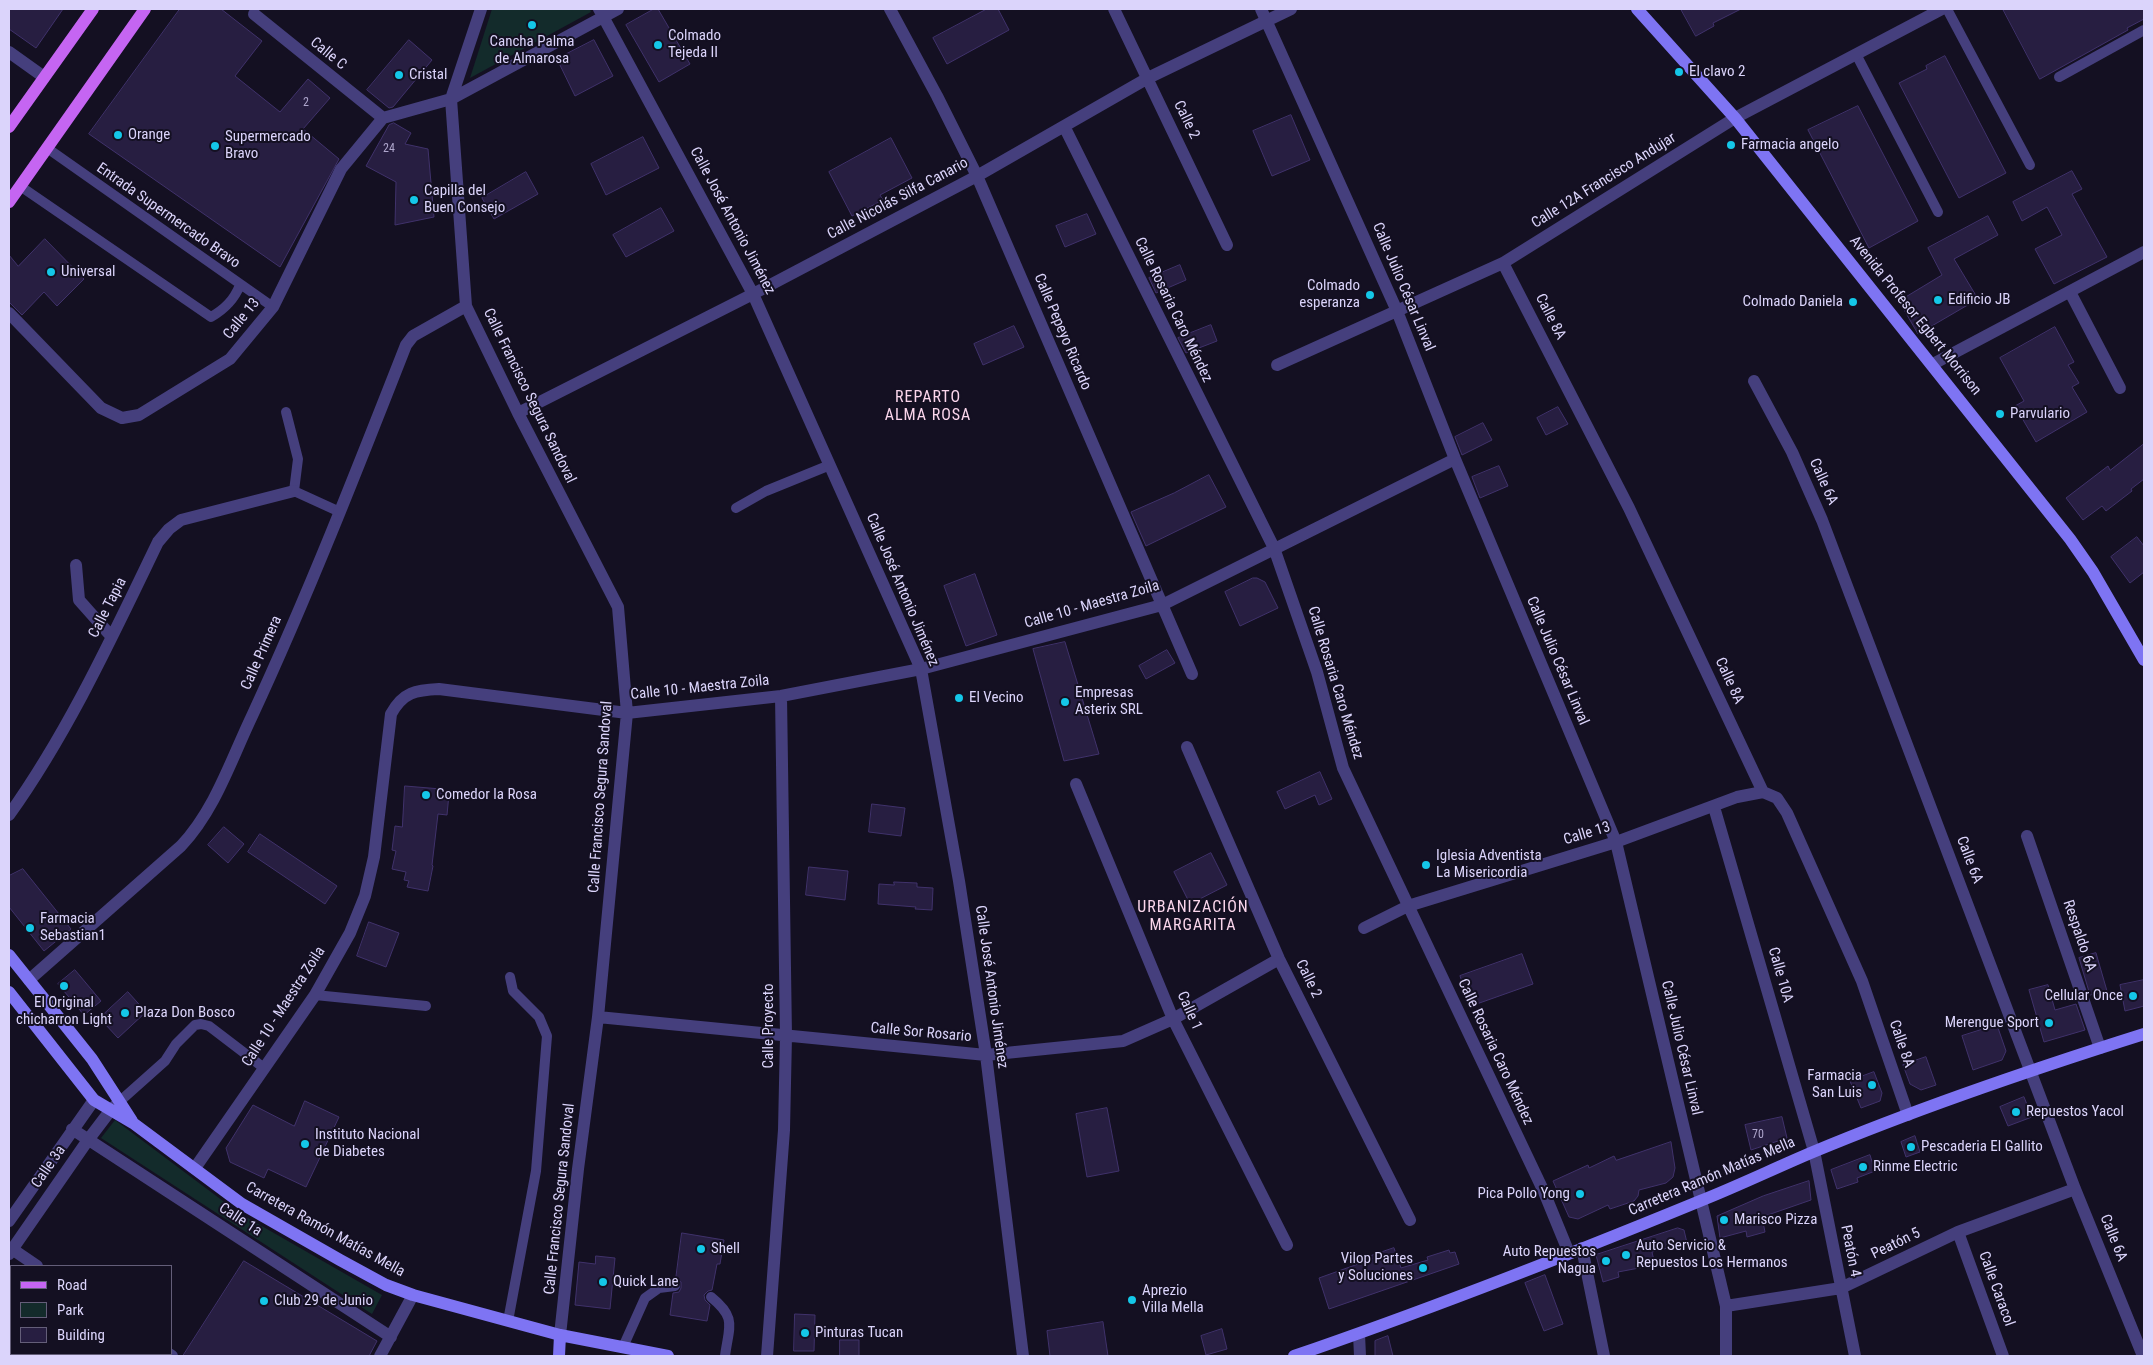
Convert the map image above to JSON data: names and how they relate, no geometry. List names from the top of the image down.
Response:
{
  "streets": {
    "main road": ["Avenida Profesor Egbert Morrison", "Calle Francisco Segura Sandoval", "Carretera Ramón Matías Mella"],
    "street": [
      "Calle C",
      "Calle 2",
      "Calle 12A Francisco Andujar",
      "Calle Nicolás Silfa Canario",
      "Calle José Antonio Jiménez",
      "Calle Julio César Linval",
      "Calle Rosaria Caro Méndez",
      "Calle 8A",
      "Calle 13",
      "Calle Pepeyo Ricardo",
      "Calle 6A",
      "Calle 10 - Maestra Zoila",
      "Calle Tapia",
      "Calle Primera",
      "Respaldo 6A",
      "Calle 10A",
      "Calle 1",
      "Calle Proyecto",
      "Calle Sor Rosario",
      "Calle 3a",
      "Calle 1a",
      "Peatón 5",
      "Peatón 4",
      "Calle Caracol"
    ],
    "lane": ["Entrada Supermercado Bravo"]
  },
  "crossings": [
    ["Calle C", "Calle 13"],
    ["Calle 2", "Calle Nicolás Silfa Canario"],
    ["Calle 2", "Calle Sor Rosario"],
    ["Calle 12A Francisco Andujar", "Calle Julio César Linval"],
    ["Calle 12A Francisco Andujar", "Avenida Profesor Egbert Morrison"],
    ["Calle 12A Francisco Andujar", "Calle 8A"],
    ["Calle Nicolás Silfa Canario", "Calle José Antonio Jiménez"],
    ["Calle Nicolás Silfa Canario", "Calle Julio César Linval"],
    ["Calle Nicolás Silfa Canario", "Calle Rosaria Caro Méndez"],
    ["Calle Nicolás Silfa Canario", "Calle Pepeyo Ricardo"],
    ["Calle Nicolás Silfa Canario", "Calle Francisco Segura Sandoval"],
    ["Entrada Supermercado Bravo", "Calle 13"],
    ["Calle José Antonio Jiménez", "Calle 10 - Maestra Zoila"],
    ["Calle José Antonio Jiménez", "Calle Sor Rosario"],
    ["Calle Julio César Linval", "Calle 13"],
    ["Calle Julio César Linval", "Calle 10 - Maestra Zoila"],
    ["Calle Julio César Linval", "Carretera Ramón Matías Mella"],
    ["Calle Julio César Linval", "Peatón 5"],
    ["Calle Rosaria Caro Méndez", "Calle 13"],
    ["Calle Rosaria Caro Méndez", "Calle 10 - Maestra Zoila"],
    ["Calle Rosaria Caro Méndez", "Carretera Ramón Matías Mella"],
    ["Calle 8A", "Calle 13"],
    ["Calle 8A", "Carretera Ramón Matías Mella"],
    ["Calle 13", "Calle 10A"],
    ["Calle Pepeyo Ricardo", "Calle 10 - Maestra Zoila"],
    ["Calle Francisco Segura Sandoval", "Calle 10 - Maestra Zoila"],
    ["Calle Francisco Segura Sandoval", "Calle Primera"],
    ["Calle Francisco Segura Sandoval", "Calle Sor Rosario"],
    ["Calle Francisco Segura Sandoval", "Carretera Ramón Matías Mella"],
    ["Calle 6A", "Carretera Ramón Matías Mella"],
    ["Calle 6A", "Peatón 5"],
    ["Calle 10 - Maestra Zoila", "Calle Proyecto"],
    ["Calle 10 - Maestra Zoila", "Carretera Ramón Matías Mella"],
    ["Calle Primera", "Carretera Ramón Matías Mella"],
    ["Respaldo 6A", "Carretera Ramón Matías Mella"],
    ["Calle 10A", "Carretera Ramón Matías Mella"],
    ["Calle 10A", "Peatón 4"],
    ["Calle 1", "Calle Sor Rosario"],
    ["Calle Proyecto", "Calle Sor Rosario"],
    ["Calle 3a", "Carretera Ramón Matías Mella"],
    ["Calle 3a", "Calle 1a"],
    ["Carretera Ramón Matías Mella", "Peatón 4"],
    ["Peatón 5", "Peatón 4"],
    ["Peatón 5", "Calle Caracol"]
  ],
  "districts": ["REPARTO ALMA ROSA", "URBANIZACIÓN MARGARITA"],
  "places": [
    "Cancha Palma de Almarosa",
    "Colmado Tejeda II",
    "El clavo 2",
    "Cristal",
    "Orange",
    "Farmacia angelo",
    "Supermercado Bravo",
    "Capilla del Buen Consejo",
    "Universal",
    "Colmado esperanza",
    "Edificio JB",
    "Colmado Daniela",
    "Parvulario",
    "El Vecino",
    "Empresas Asterix SRL",
    "Comedor la Rosa",
    "Iglesia Adventista La Misericordia",
    "Farmacia Sebastian1",
    "El Original chicharron Light",
    "Cellular Once",
    "Plaza Don Bosco",
    "Merengue Sport",
    "Farmacia San Luis",
    "Repuestos Yacol",
    "Instituto Nacional de Diabetes",
    "Pescaderia El Gallito",
    "Rinme Electric",
    "Pica Pollo Yong",
    "Marisco Pizza",
    "Shell",
    "Auto Servicio & Repuestos Los Hermanos",
    "Auto Repuestos Nagua",
    "Vilop Partes y Soluciones",
    "Quick Lane",
    "Aprezio Villa Mella",
    "Club 29 de Junio",
    "Pinturas Tucan"
  ],
  "house_numbers": ["2", "24", "70"],
  "legend": ["Road", "Park", "Building"]
}
